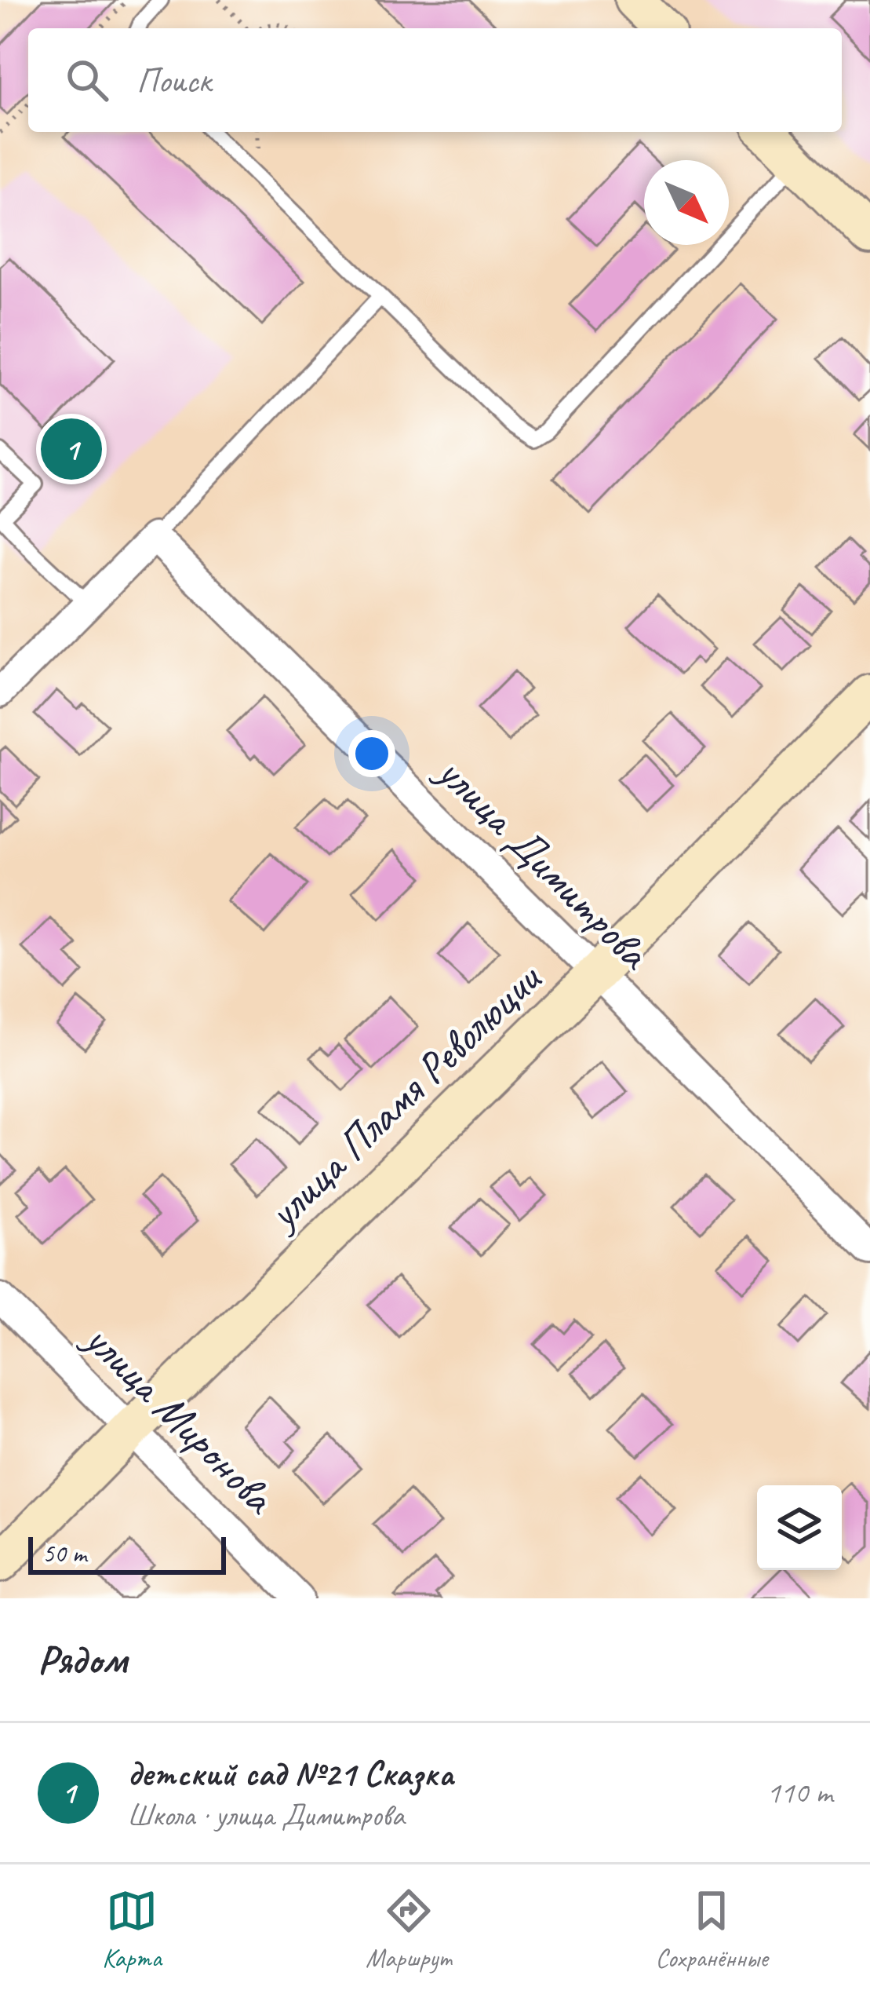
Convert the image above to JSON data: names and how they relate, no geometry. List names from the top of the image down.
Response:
{
  "streets": {
    "street": ["улица Димитрова", "улица Пламя Революции", "улица Миронова"]
  },
  "crossings": [
    ["улица Димитрова", "улица Пламя Революции"],
    ["улица Пламя Революции", "улица Миронова"]
  ],
  "scale_bar": "50 m",
  "north": "bottom right",
  "page": {
    "search": "Поиск",
    "pins": "1",
    "scale": "50 m",
    "heading": "Рядом",
    "list": [
      {
        "mark": "1",
        "name": "детский сад №21 Сказка",
        "note": "Школа · улица Димитрова",
        "value": "110 m"
      }
    ],
    "nav": ["Карта", "Маршрут", "Сохранённые"]
  }
}
